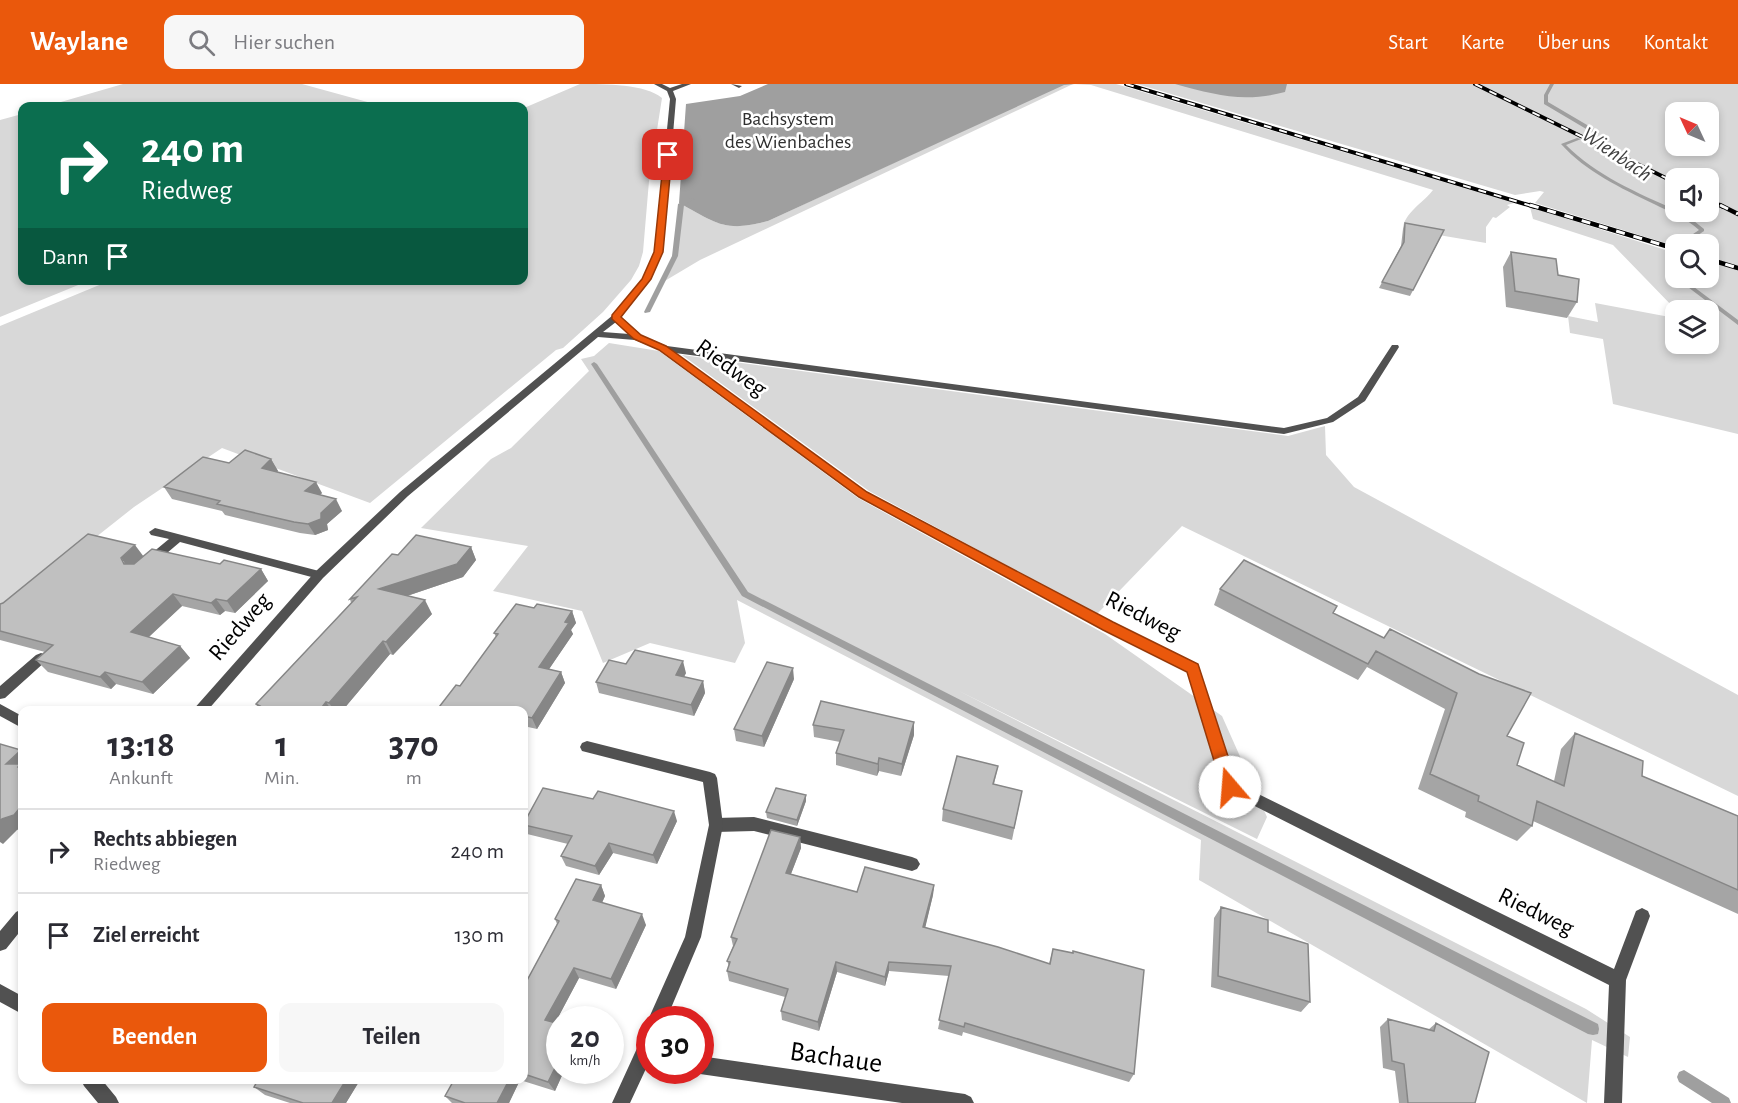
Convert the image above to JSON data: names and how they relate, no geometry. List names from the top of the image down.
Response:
{
  "streets": {
    "street": ["Riedweg", "Bachaue"]
  },
  "water": ["Wienbach"],
  "parks": ["Bachsystem des Wienbaches"],
  "north": "top left",
  "page": {
    "header": "Waylane",
    "search": "Hier suchen",
    "nav": [
      "Start",
      "Karte",
      "Über uns",
      "Kontakt"
    ],
    "turn": ["240 m", "Riedweg"],
    "then": "Dann",
    "eta": [
      "13:18",
      "Ankunft",
      "1",
      "Min.",
      "370",
      "m"
    ],
    "list": [
      {
        "name": "Rechts abbiegen",
        "note": "Riedweg",
        "value": "240 m"
      },
      {
        "name": "Ziel erreicht",
        "value": "130 m"
      }
    ],
    "buttons": ["Beenden", "Teilen"],
    "speed": "20 km/h",
    "limit": "30"
  }
}
